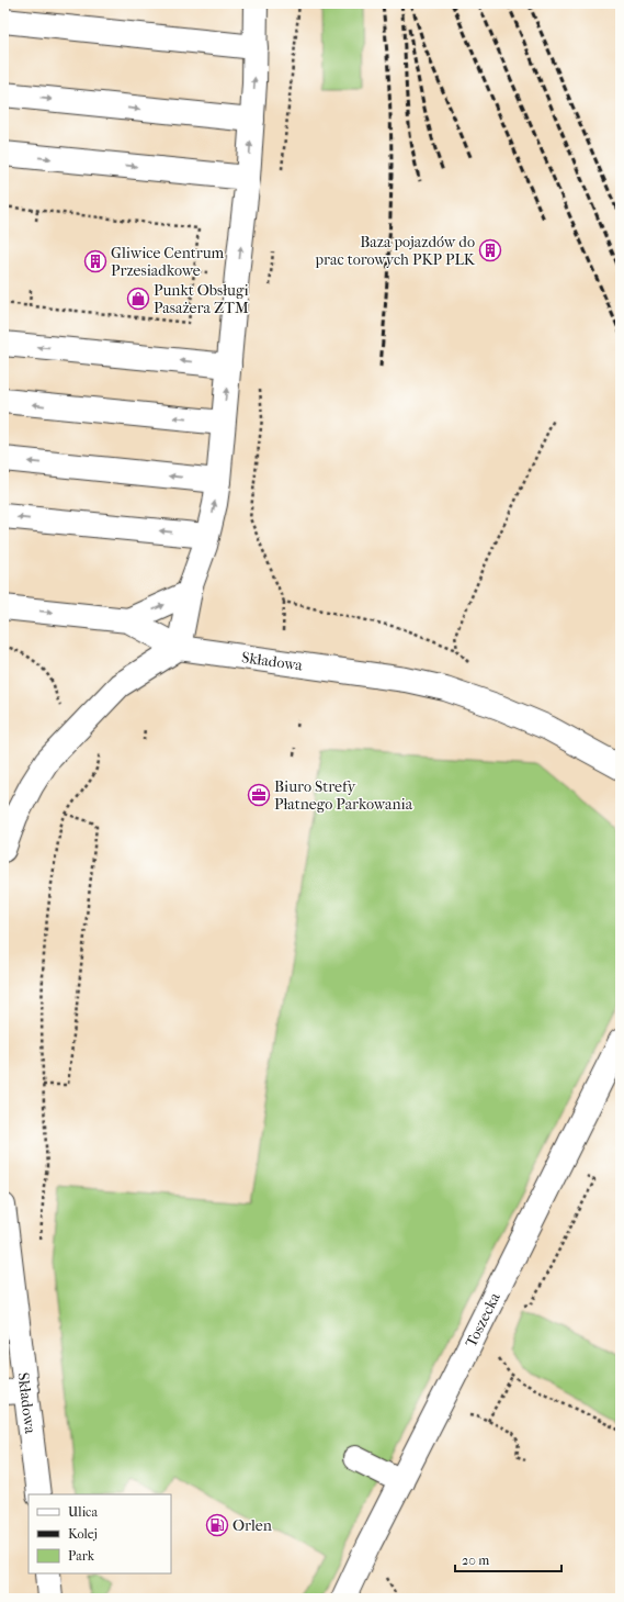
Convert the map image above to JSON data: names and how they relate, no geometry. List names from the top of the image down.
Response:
{
  "streets": {
    "street": ["Składowa", "Toszecka"]
  },
  "places": {
    "building": ["Baza pojazdów do prac torowych PKP PLK", "Gliwice Centrum Przesiadkowe"],
    "shop": ["Punkt Obsługi Pasażera ZTM"],
    "office": ["Biuro Strefy Płatnego Parkowania"],
    "fuel station": ["Orlen"]
  },
  "legend": ["Ulica", "Kolej", "Park"],
  "scale_bar": "20 m"
}
